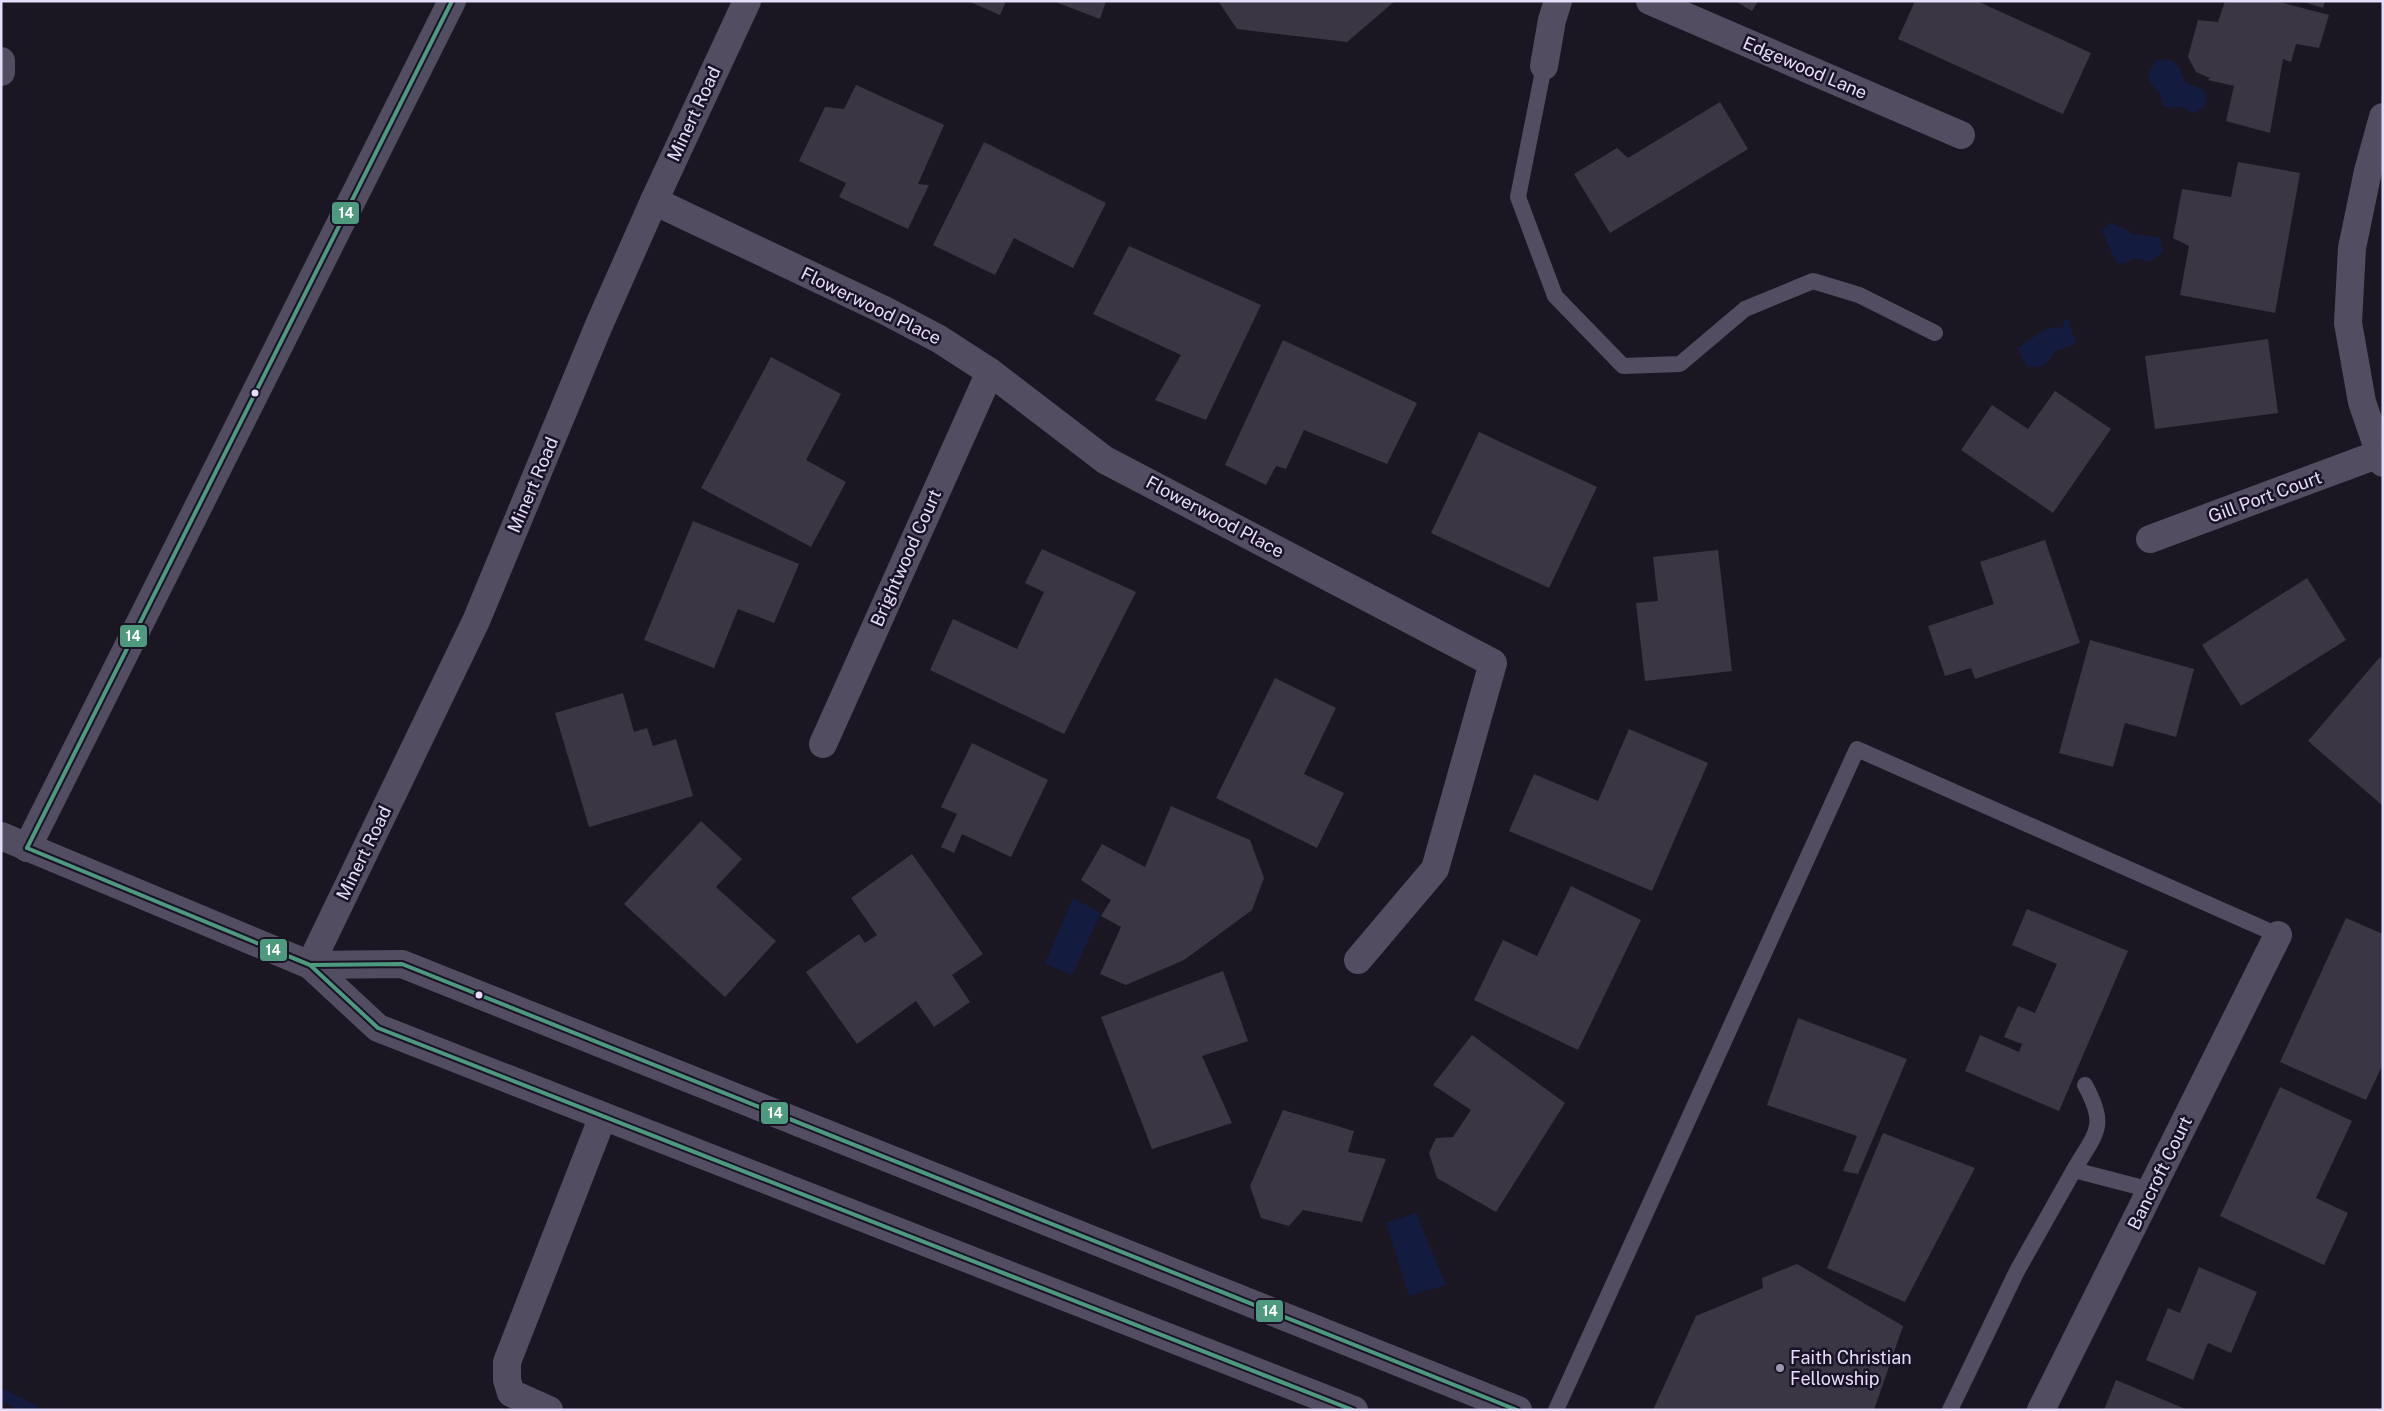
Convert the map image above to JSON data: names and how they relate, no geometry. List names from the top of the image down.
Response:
{
  "streets": {
    "street": [
      "Edgewood Lane",
      "Minert Road",
      "Flowerwood Place",
      "Gill Port Court",
      "Brightwood Court",
      "Bancroft Court"
    ]
  },
  "crossings": [
    ["Minert Road", "Flowerwood Place"],
    ["Flowerwood Place", "Brightwood Court"]
  ],
  "places": ["Faith Christian Fellowship"],
  "lines": ["transit line 14"]
}
